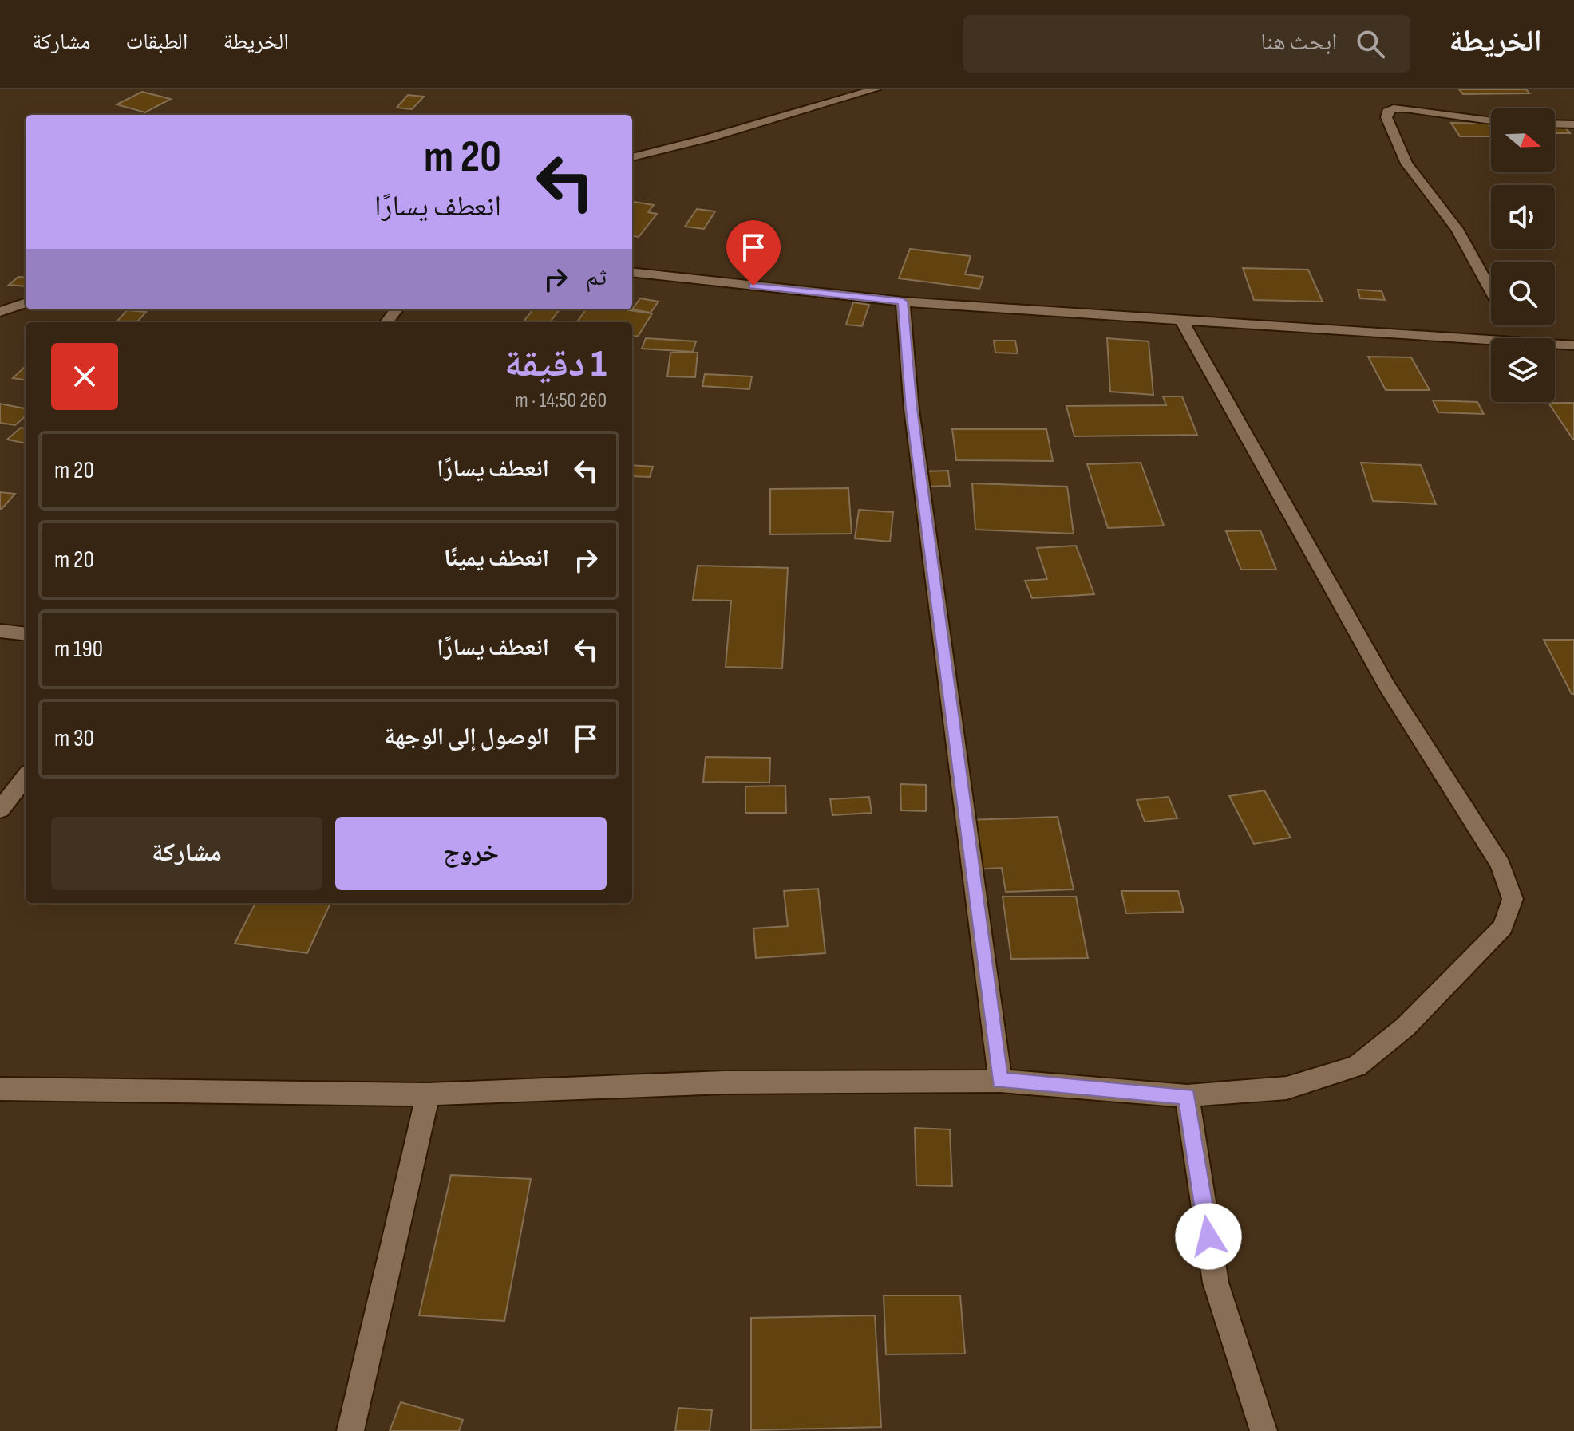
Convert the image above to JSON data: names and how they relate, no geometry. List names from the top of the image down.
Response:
{
  "north": "right",
  "page": {
    "header": "الخريطة",
    "search": "ابحث هنا",
    "nav": ["الخريطة", "الطبقات", "مشاركة"],
    "turn": ["20 m", "انعطف يسارًا"],
    "then": "ثم",
    "heading": ["1 دقيقة", "260 m · 14:50"],
    "list": [
      {
        "name": "انعطف يسارًا",
        "value": "20 m"
      },
      {
        "name": "انعطف يمينًا",
        "value": "20 m"
      },
      {
        "name": "انعطف يسارًا",
        "value": "190 m"
      },
      {
        "name": "الوصول إلى الوجهة",
        "value": "30 m"
      }
    ],
    "buttons": ["خروج", "مشاركة"]
  }
}
